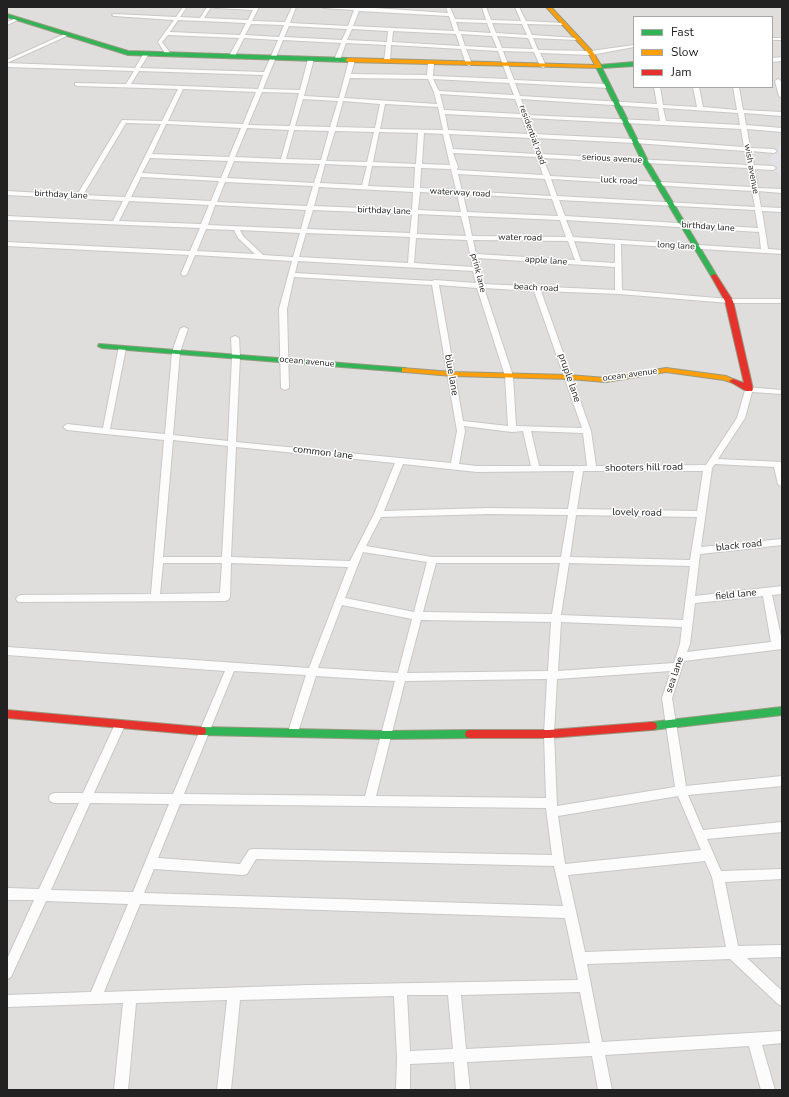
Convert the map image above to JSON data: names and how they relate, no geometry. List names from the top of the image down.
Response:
{
  "streets": {
    "street": [
      "residential road",
      "serious avenue",
      "wish avenue",
      "luck road",
      "waterway road",
      "birthday lane",
      "water road",
      "long lane",
      "apple lane",
      "prink lane",
      "beach road",
      "ocean avenue",
      "blue lane",
      "pruple lane",
      "common lane",
      "shooters hill road",
      "lovely road",
      "black road",
      "field lane",
      "sea lane"
    ]
  },
  "crossings": [
    ["residential road", "serious avenue"],
    ["residential road", "luck road"],
    ["residential road", "waterway road"],
    ["residential road", "birthday lane"],
    ["residential road", "water road"],
    ["residential road", "long lane"],
    ["residential road", "apple lane"],
    ["serious avenue", "wish avenue"],
    ["serious avenue", "prink lane"],
    ["wish avenue", "luck road"],
    ["wish avenue", "waterway road"],
    ["wish avenue", "birthday lane"],
    ["wish avenue", "long lane"],
    ["luck road", "prink lane"],
    ["waterway road", "prink lane"],
    ["birthday lane", "prink lane"],
    ["water road", "long lane"],
    ["water road", "prink lane"],
    ["apple lane", "prink lane"],
    ["prink lane", "beach road"],
    ["prink lane", "ocean avenue"],
    ["beach road", "blue lane"],
    ["beach road", "pruple lane"],
    ["ocean avenue", "blue lane"],
    ["ocean avenue", "pruple lane"],
    ["ocean avenue", "sea lane"],
    ["blue lane", "common lane"],
    ["pruple lane", "shooters hill road"],
    ["common lane", "shooters hill road"],
    ["shooters hill road", "sea lane"],
    ["lovely road", "sea lane"],
    ["black road", "sea lane"],
    ["field lane", "sea lane"]
  ],
  "legend": ["Fast", "Slow", "Jam"]
}
